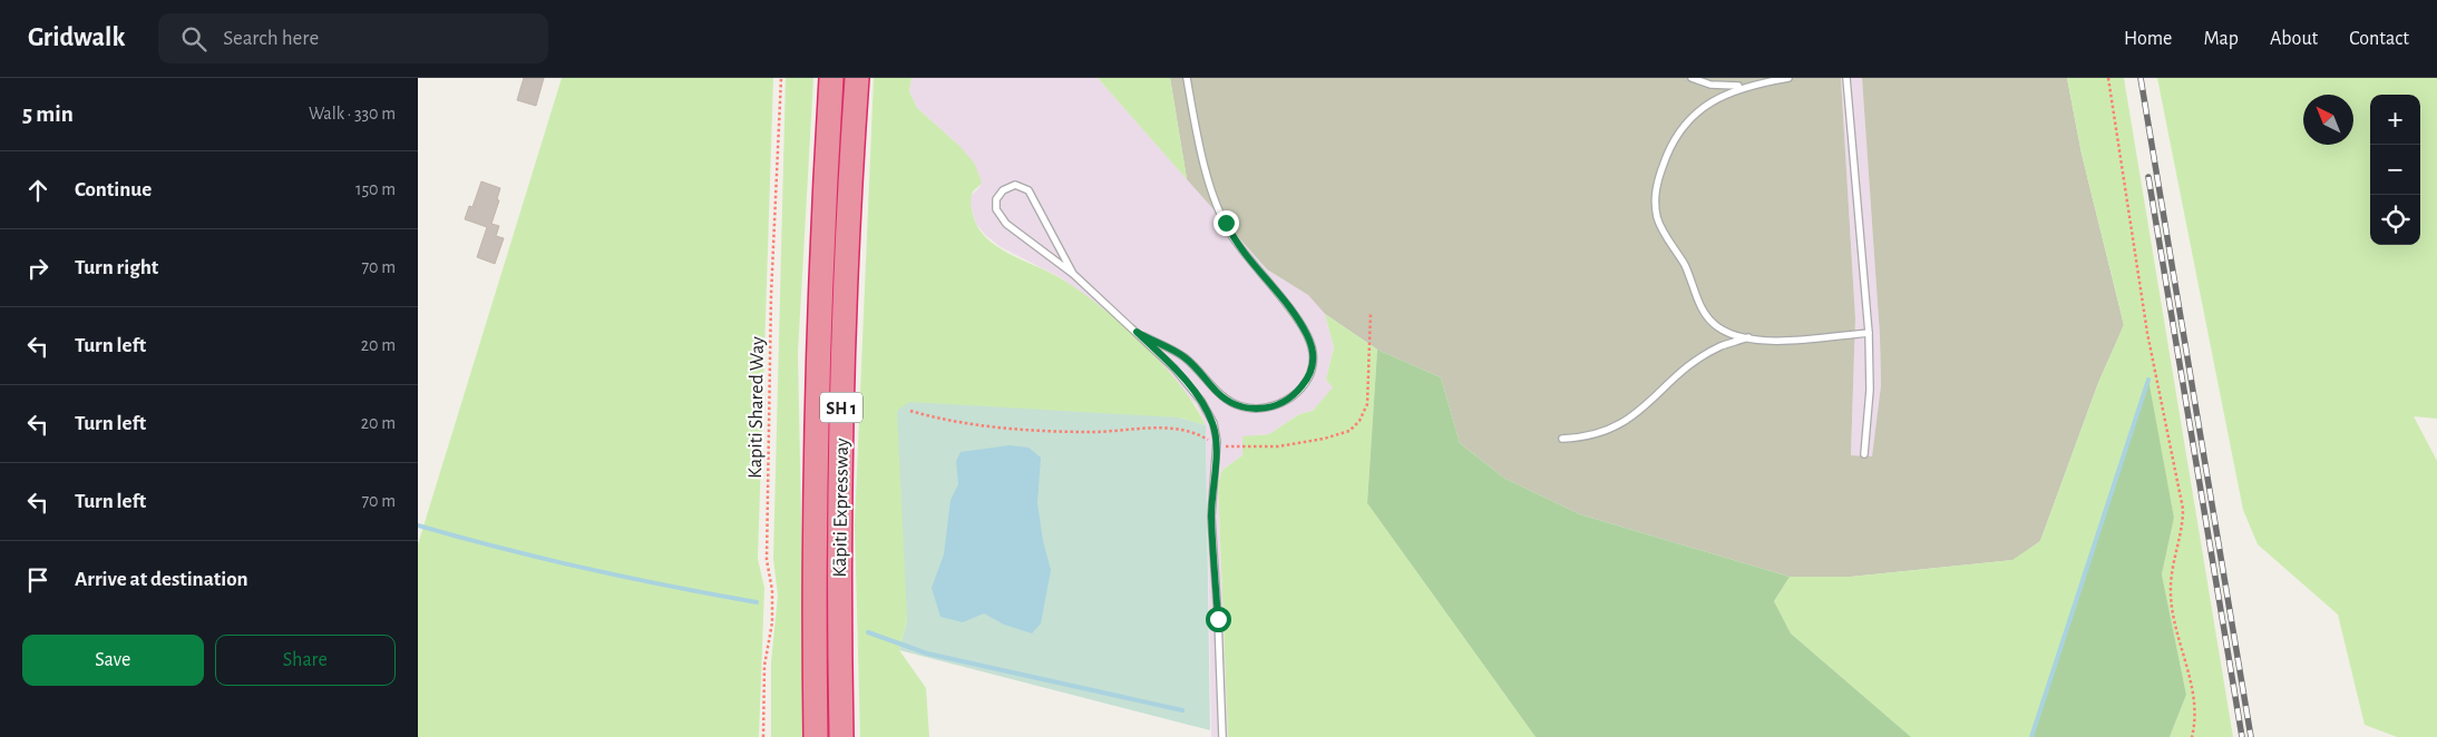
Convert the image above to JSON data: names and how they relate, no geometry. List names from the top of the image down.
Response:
{
  "streets": {
    "highway": ["SH 1", "Kāpiti Expressway"],
    "path": ["Kapiti Shared Way"]
  },
  "north": "top left",
  "page": {
    "header": "Gridwalk",
    "search": "Search here",
    "nav": [
      "Home",
      "Map",
      "About",
      "Contact"
    ],
    "heading": ["5 min", "Walk · 330 m"],
    "map_buttons": ["+", "−"],
    "list": [
      ["Continue", "150 m"],
      ["Turn right", "70 m"],
      ["Turn left", "20 m"],
      ["Turn left", "20 m"],
      ["Turn left", "70 m"],
      "Arrive at destination"
    ],
    "buttons": ["Save", "Share"]
  }
}
